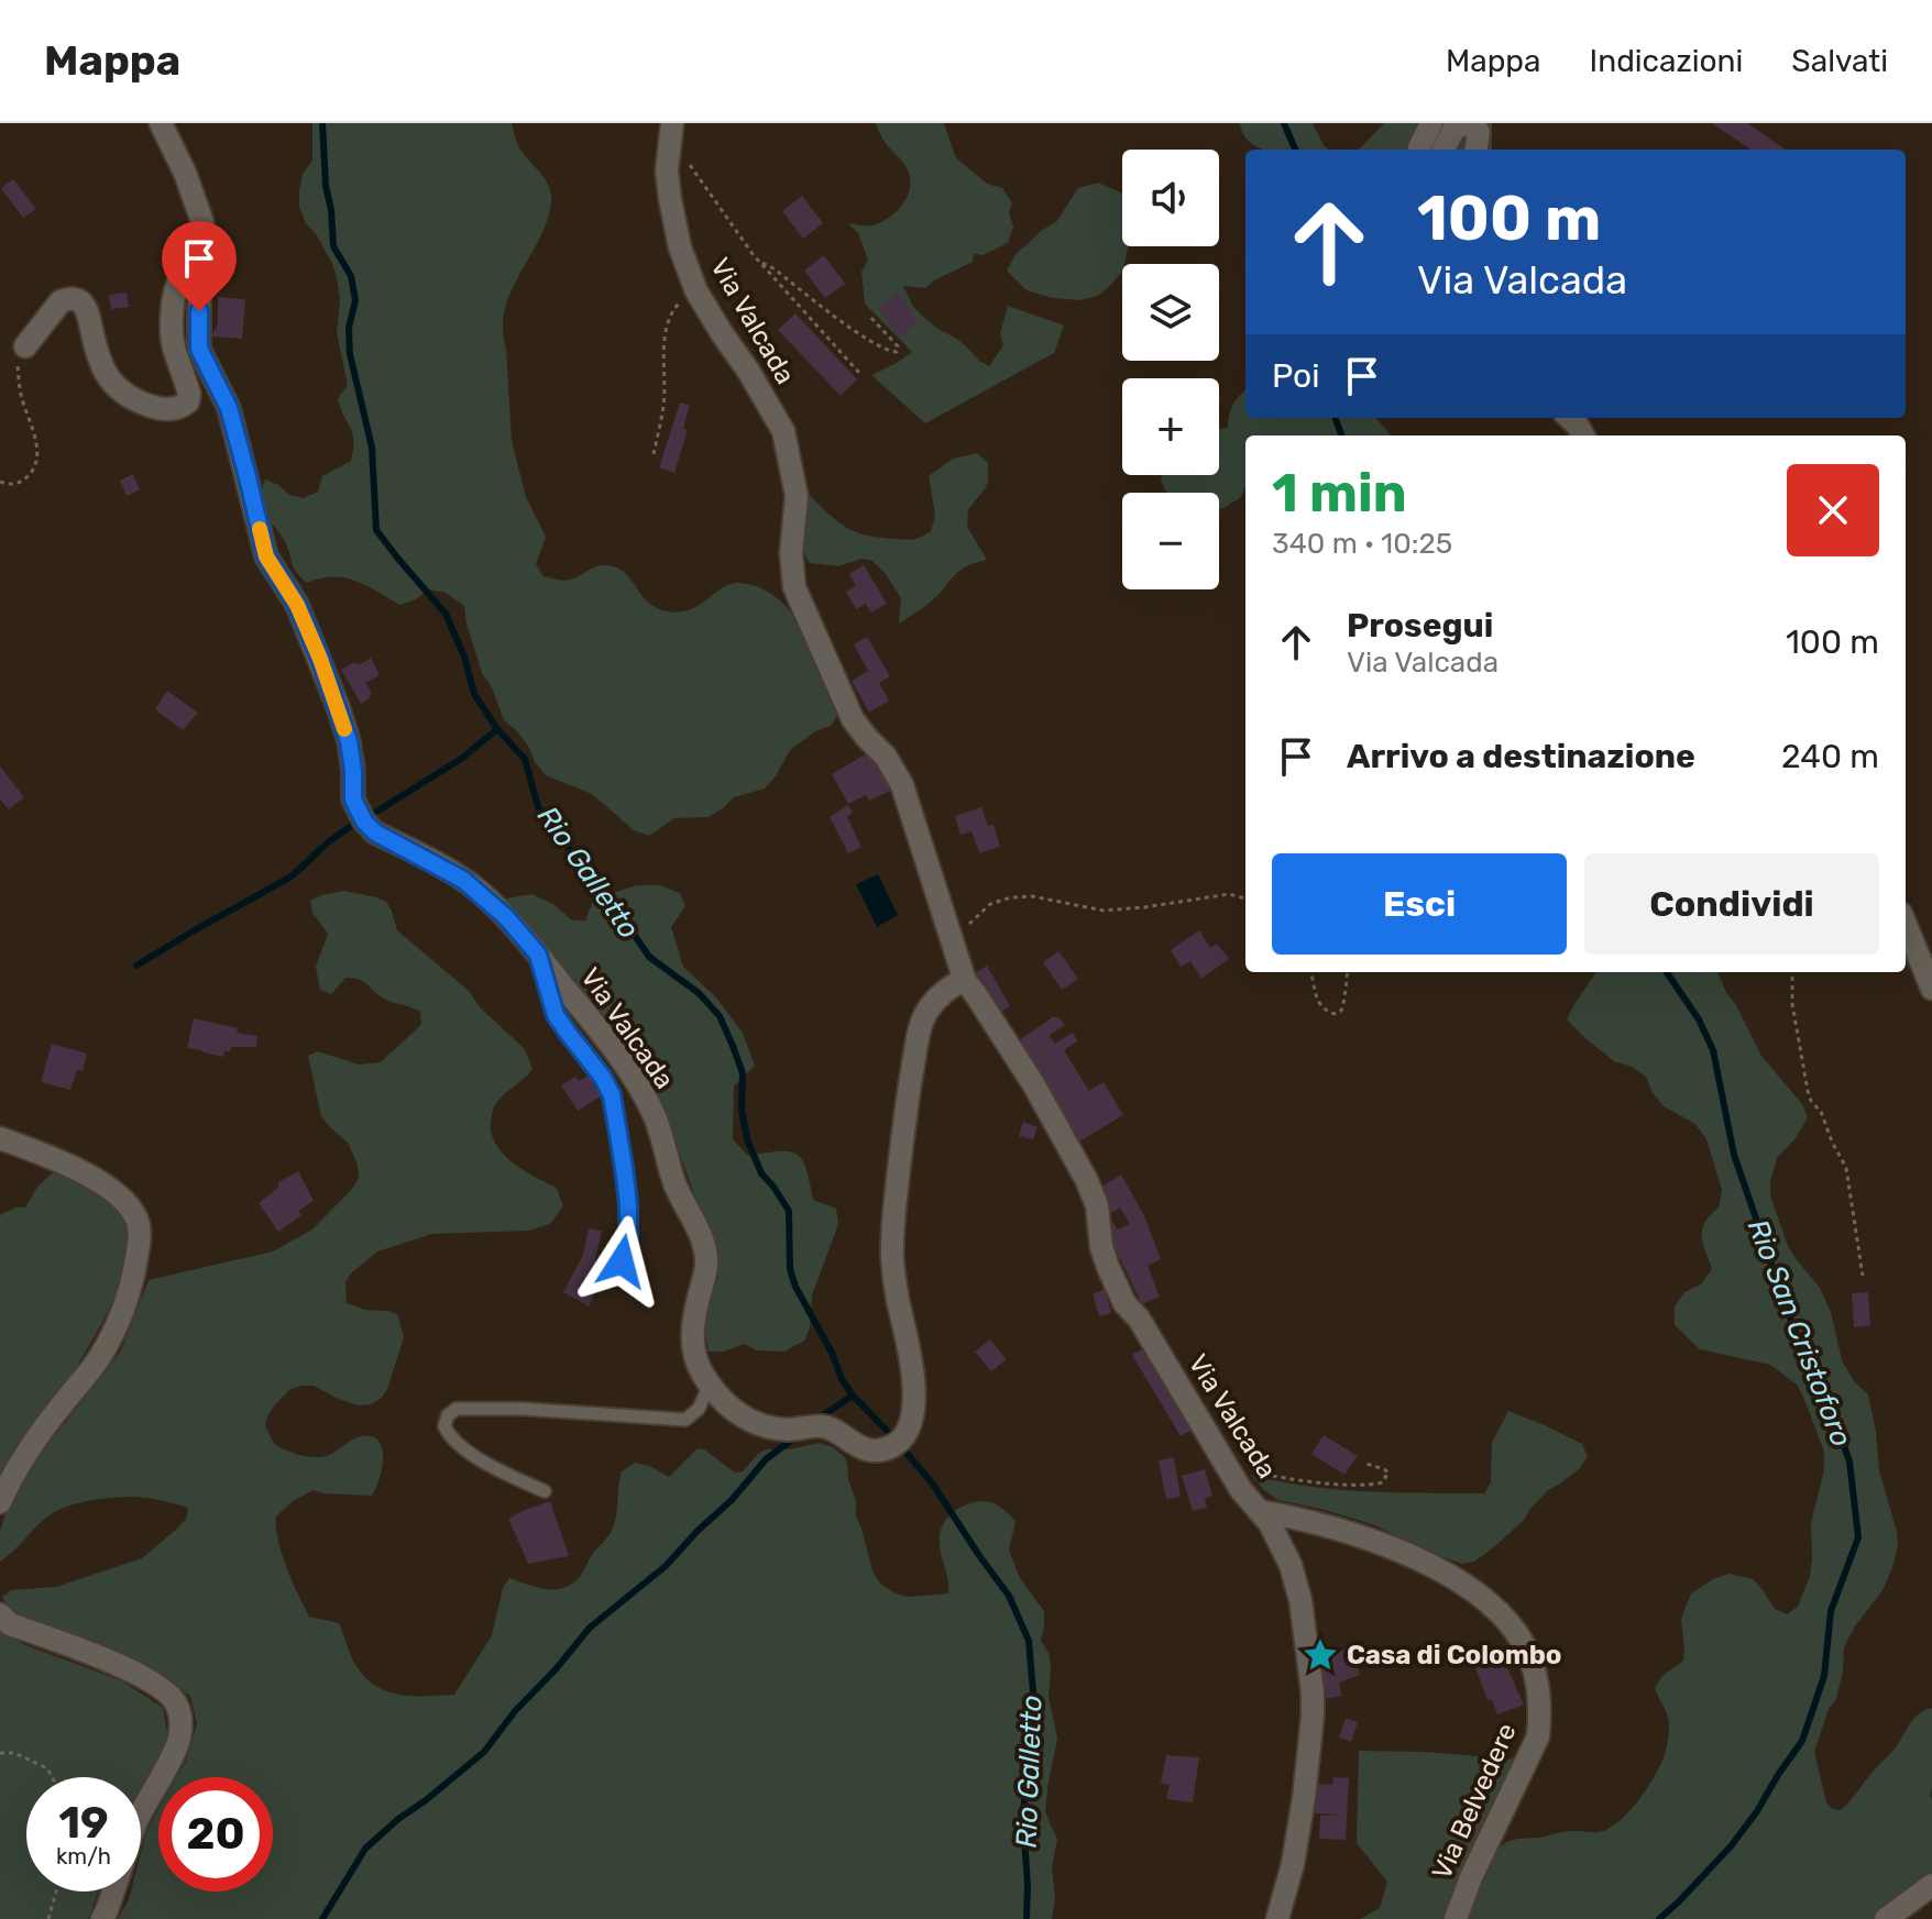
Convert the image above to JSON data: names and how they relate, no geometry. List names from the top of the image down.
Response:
{
  "streets": {
    "street": ["Via Valcada", "Via Belvedere"]
  },
  "crossings": [
    ["Via Valcada", "Via Belvedere"]
  ],
  "water": ["Rio Galletto", "Rio San Cristoforo"],
  "places": {
    "place": ["Casa di Colombo"]
  },
  "page": {
    "header": "Mappa",
    "nav": ["Mappa", "Indicazioni", "Salvati"],
    "map_buttons": ["+", "−"],
    "turn": ["100 m", "Via Valcada"],
    "then": "Poi",
    "heading": ["1 min", "340 m · 10:25"],
    "list": [
      {
        "name": "Prosegui",
        "note": "Via Valcada",
        "value": "100 m"
      },
      {
        "name": "Arrivo a destinazione",
        "value": "240 m"
      }
    ],
    "buttons": ["Esci", "Condividi"],
    "speed": "19 km/h",
    "limit": "20"
  }
}
